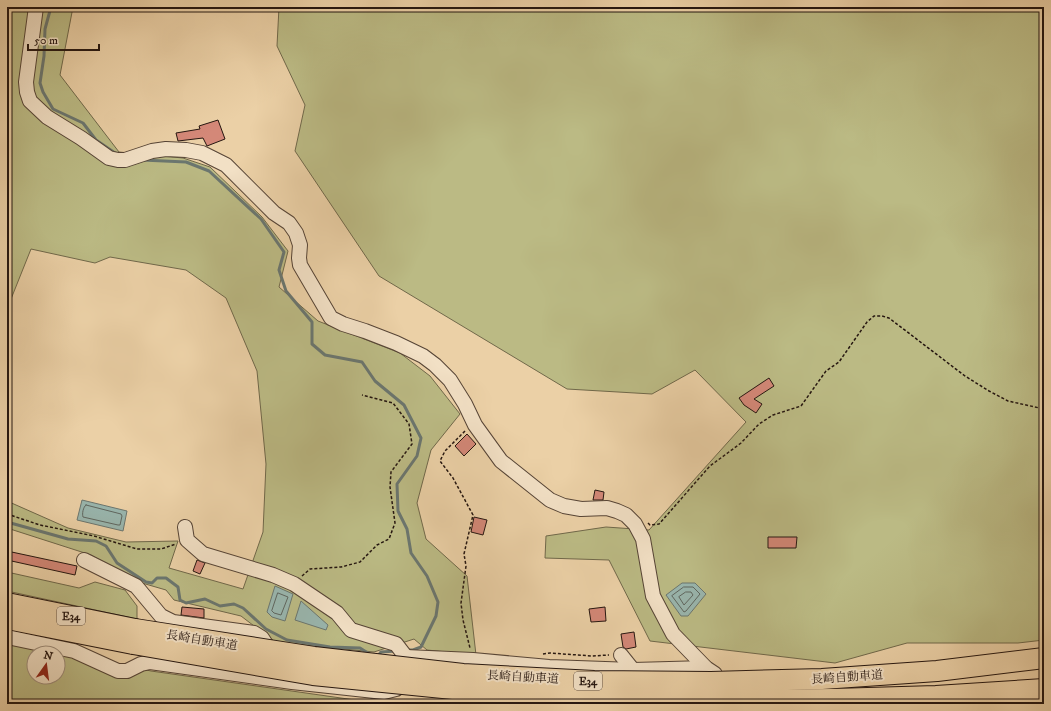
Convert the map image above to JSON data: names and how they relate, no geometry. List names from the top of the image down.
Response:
{
  "streets": {
    "highway": ["E34", "長崎自動車道"]
  },
  "scale_bar": "50 m",
  "north": "top"
}
